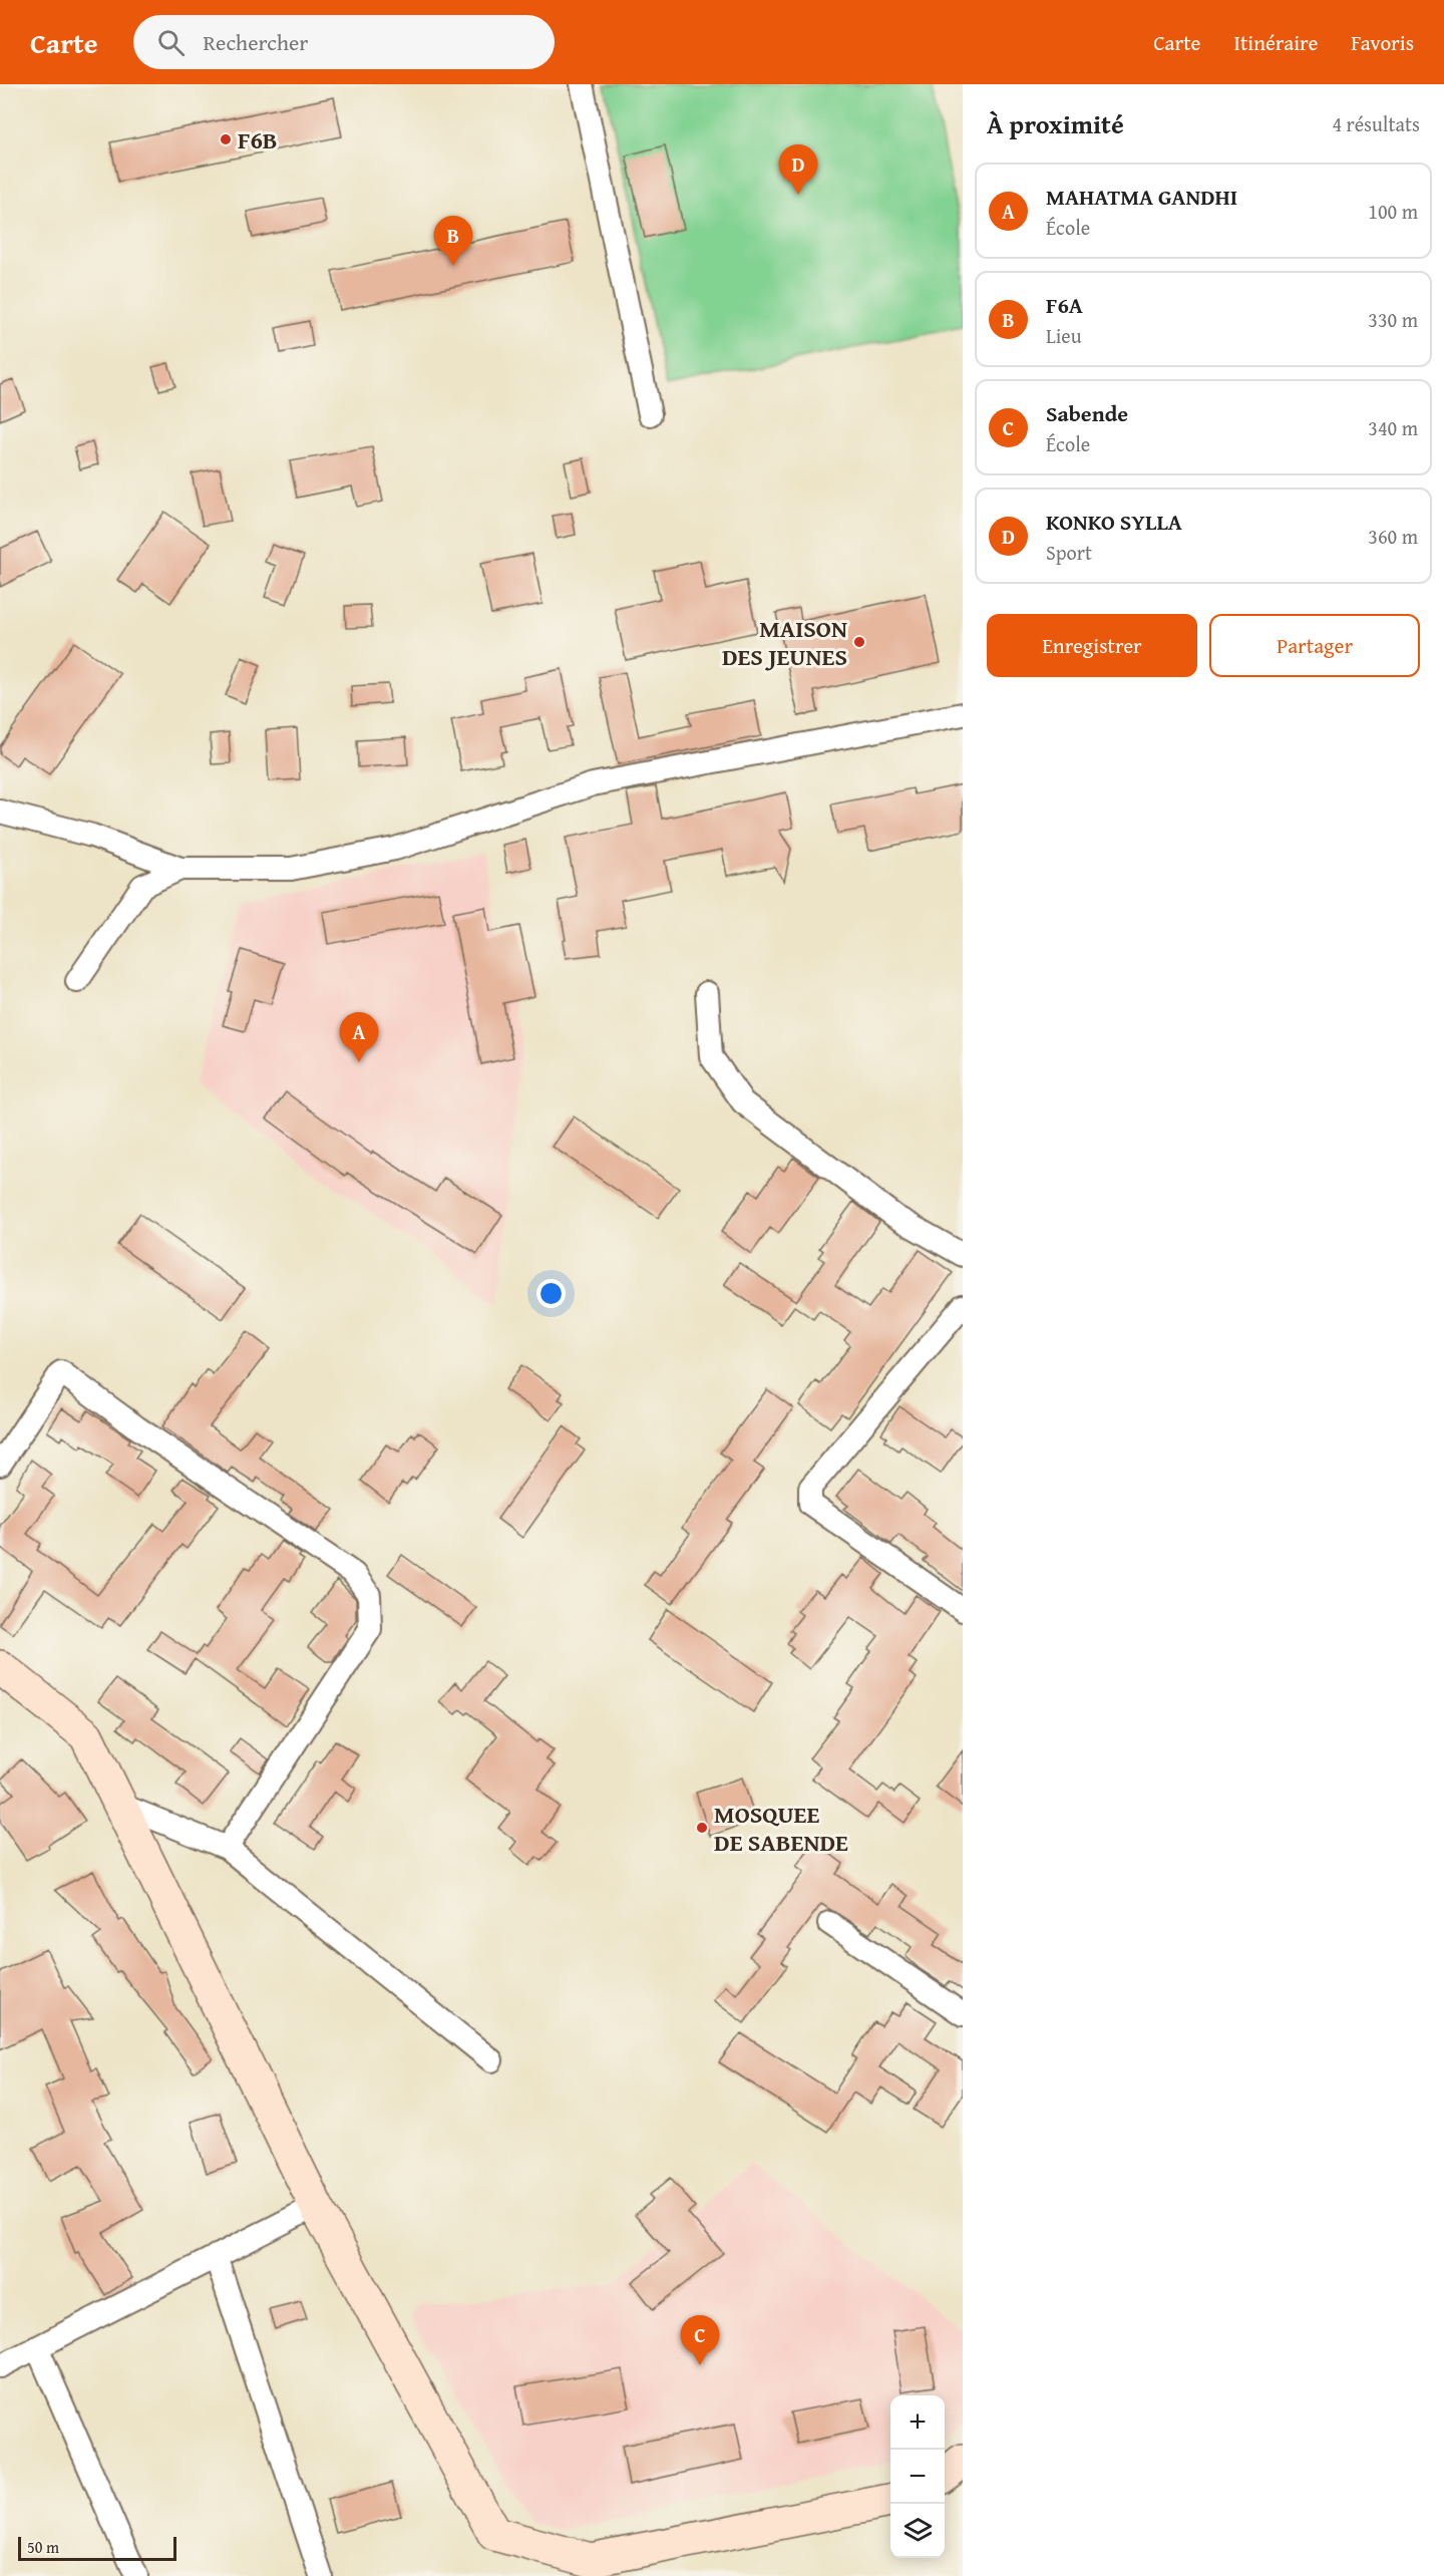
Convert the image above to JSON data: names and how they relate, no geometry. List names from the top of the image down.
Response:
{
  "places": ["F6B", "MAISON DES JEUNES", "MOSQUEE DE SABENDE"],
  "scale_bar": "50 m",
  "page": {
    "header": "Carte",
    "search": "Rechercher",
    "nav": ["Carte", "Itinéraire", "Favoris"],
    "heading": ["À proximité", "4 résultats"],
    "pins": [
      "D",
      "B",
      "A",
      "C"
    ],
    "list": [
      {
        "mark": "A",
        "name": "MAHATMA GANDHI",
        "note": "École",
        "value": "100 m"
      },
      {
        "mark": "B",
        "name": "F6A",
        "note": "Lieu",
        "value": "330 m"
      },
      {
        "mark": "C",
        "name": "Sabende",
        "note": "École",
        "value": "340 m"
      },
      {
        "mark": "D",
        "name": "KONKO SYLLA",
        "note": "Sport",
        "value": "360 m"
      }
    ],
    "buttons": ["Enregistrer", "Partager"],
    "map_buttons": ["+", "−"],
    "scale": "50 m"
  }
}
